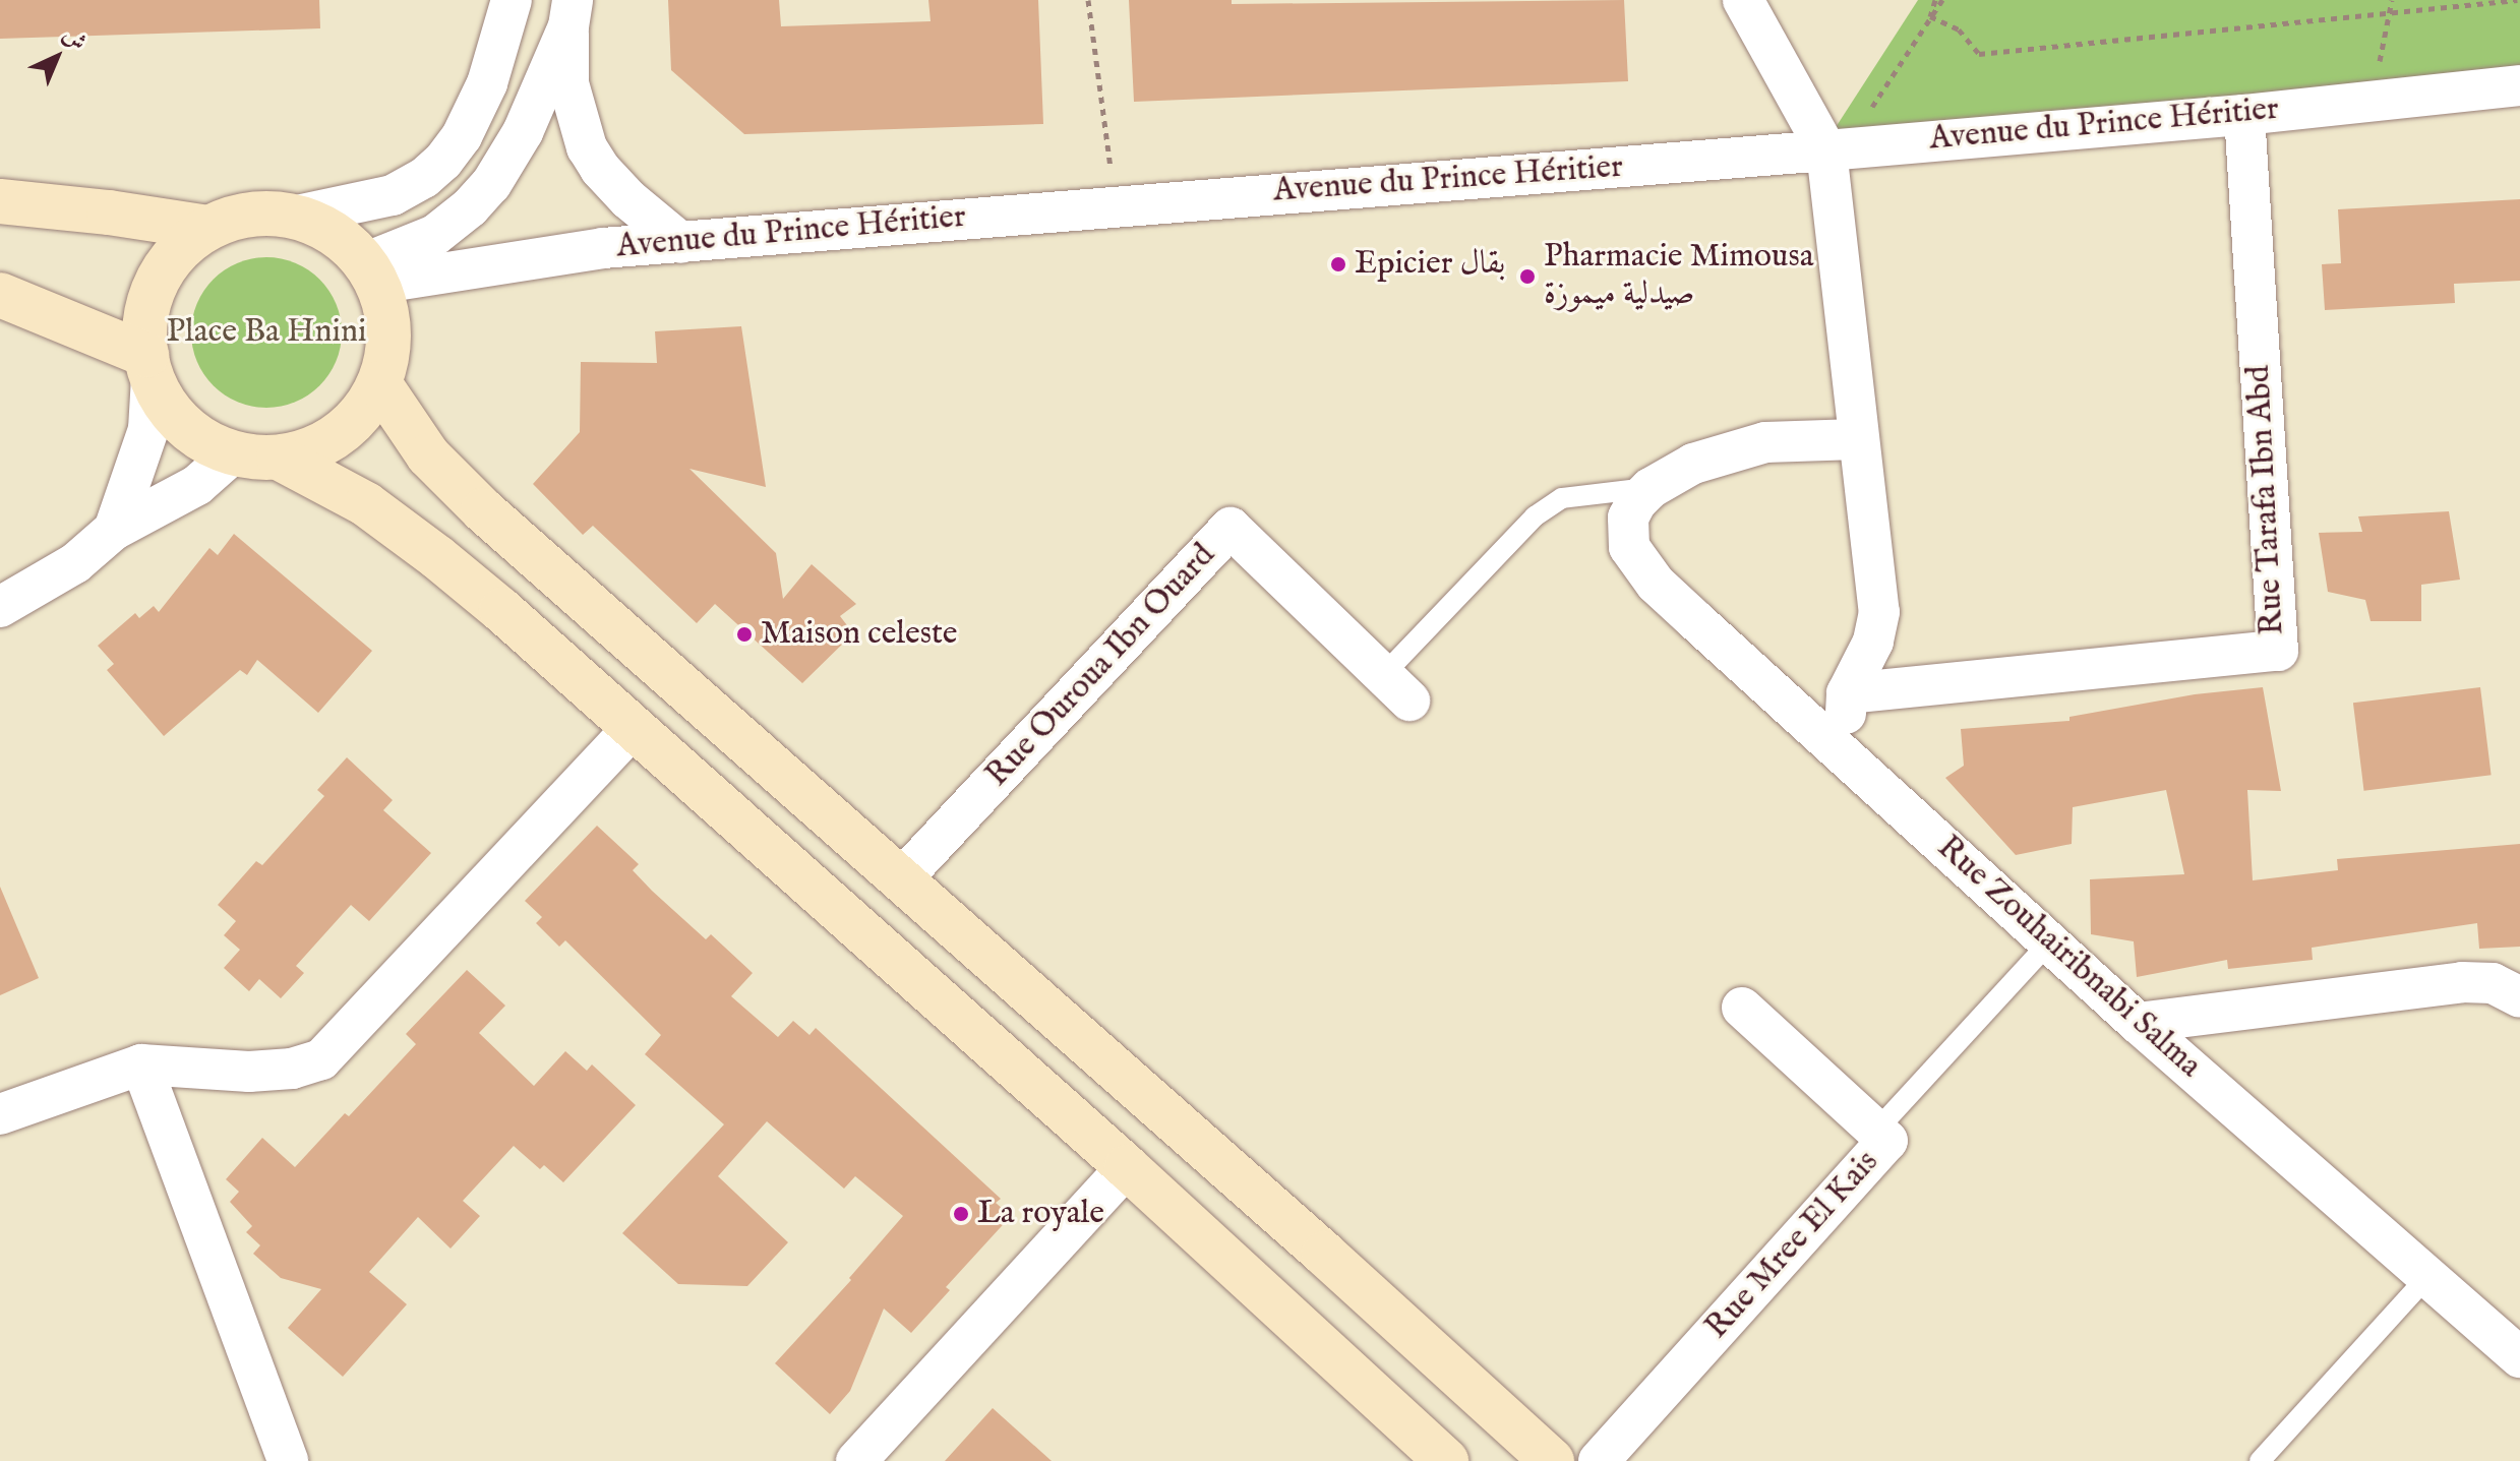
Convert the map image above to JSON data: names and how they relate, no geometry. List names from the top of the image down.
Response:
{
  "streets": {
    "street": [
      "Avenue du Prince Héritier",
      "Rue Tarafa Ibn Abd",
      "Rue Ouroua Ibn Ouard",
      "Rue Zouhairibnabi Salma",
      "Rue Mree El Kais"
    ]
  },
  "crossings": [
    ["Avenue du Prince Héritier", "Rue Tarafa Ibn Abd"]
  ],
  "parks": ["Place Ba Hnini"],
  "places": [
    "Epicier بقال",
    "Pharmacie Mimousa صيدلية ميموزة",
    "Maison celeste",
    "La royale"
  ],
  "north": "top right"
}
